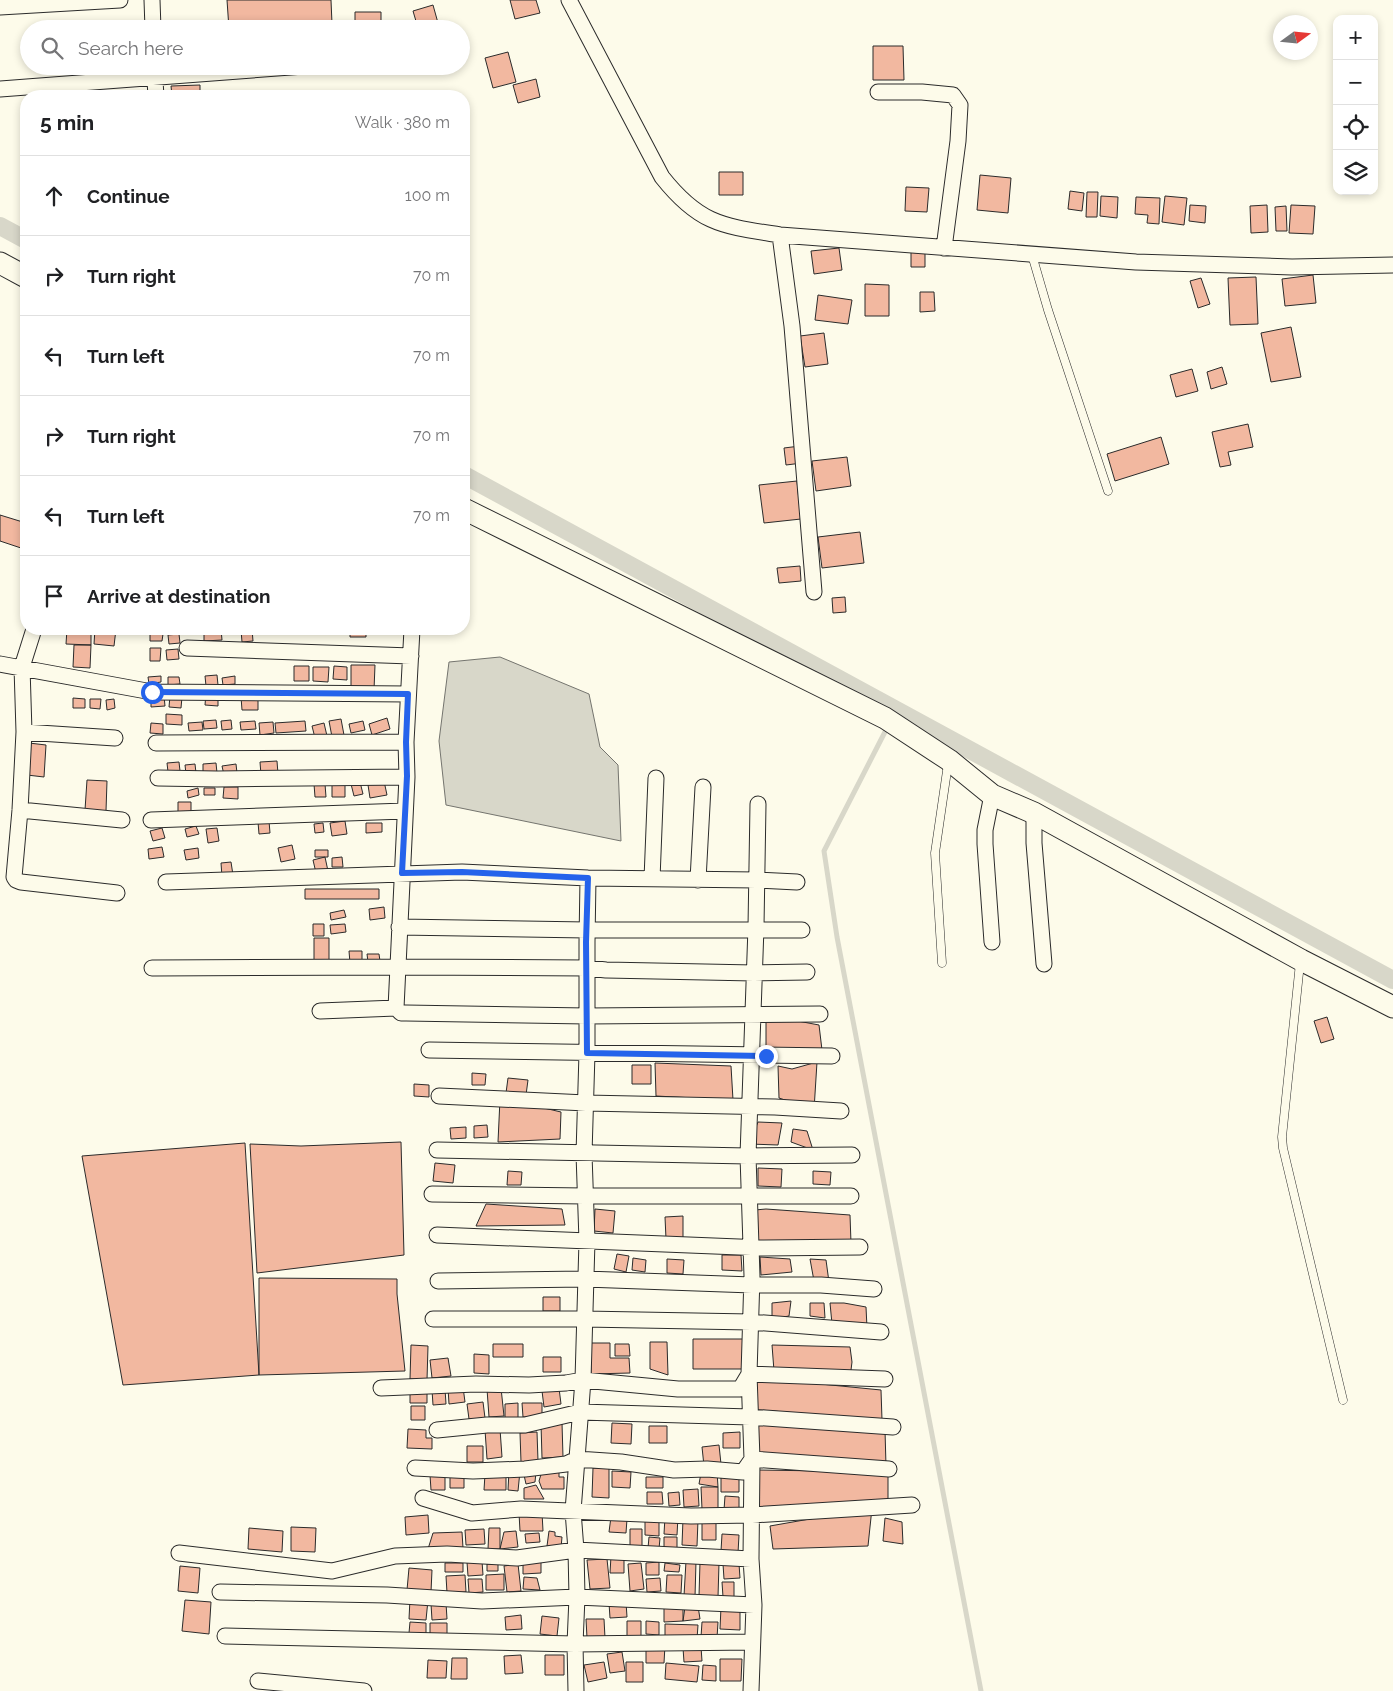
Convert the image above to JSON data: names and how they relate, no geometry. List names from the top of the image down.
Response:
{
  "north": "right",
  "page": {
    "map_buttons": ["+", "−"],
    "search": "Search here",
    "heading": ["5 min", "Walk · 380 m"],
    "list": [
      ["Continue", "100 m"],
      ["Turn right", "70 m"],
      ["Turn left", "70 m"],
      ["Turn right", "70 m"],
      ["Turn left", "70 m"],
      "Arrive at destination"
    ]
  }
}
